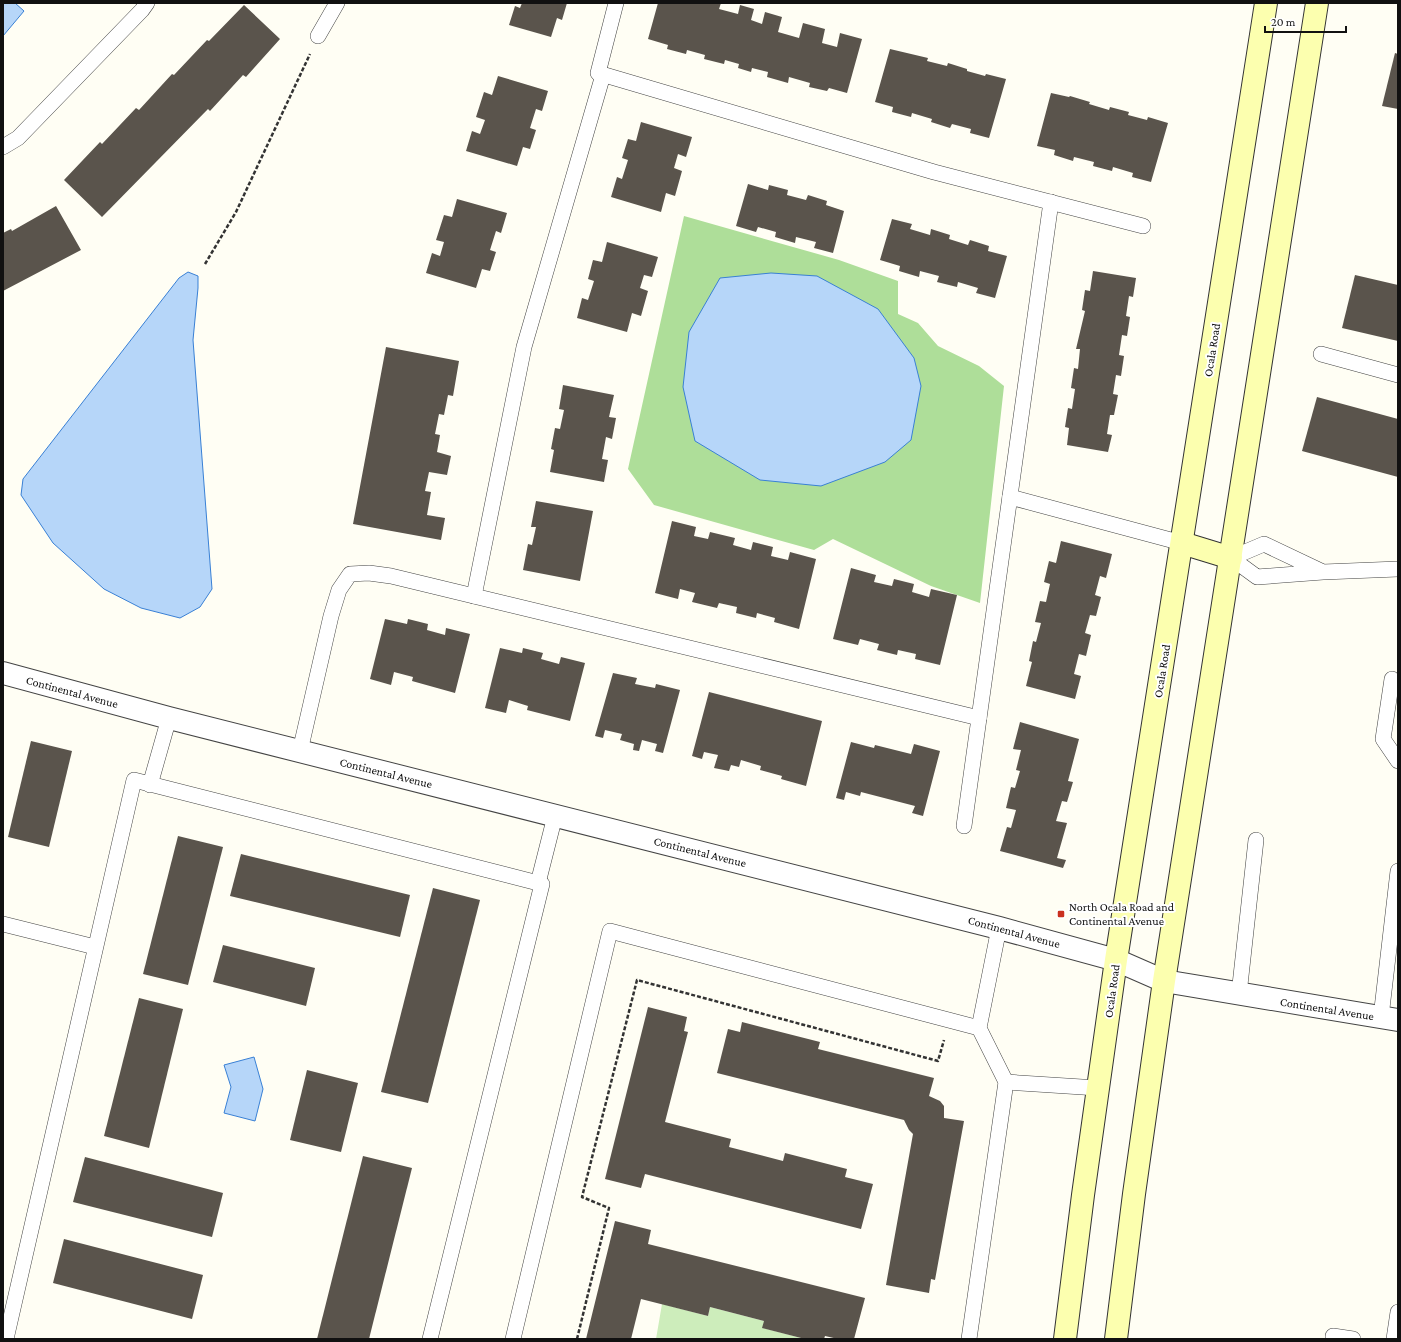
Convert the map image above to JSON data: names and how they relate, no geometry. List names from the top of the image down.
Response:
{
  "streets": {
    "main road": ["Ocala Road"],
    "street": ["Continental Avenue"]
  },
  "crossings": [
    ["Ocala Road", "Continental Avenue"]
  ],
  "places": {
    "transit": ["North Ocala Road and Continental Avenue"]
  },
  "scale_bar": "20 m"
}
